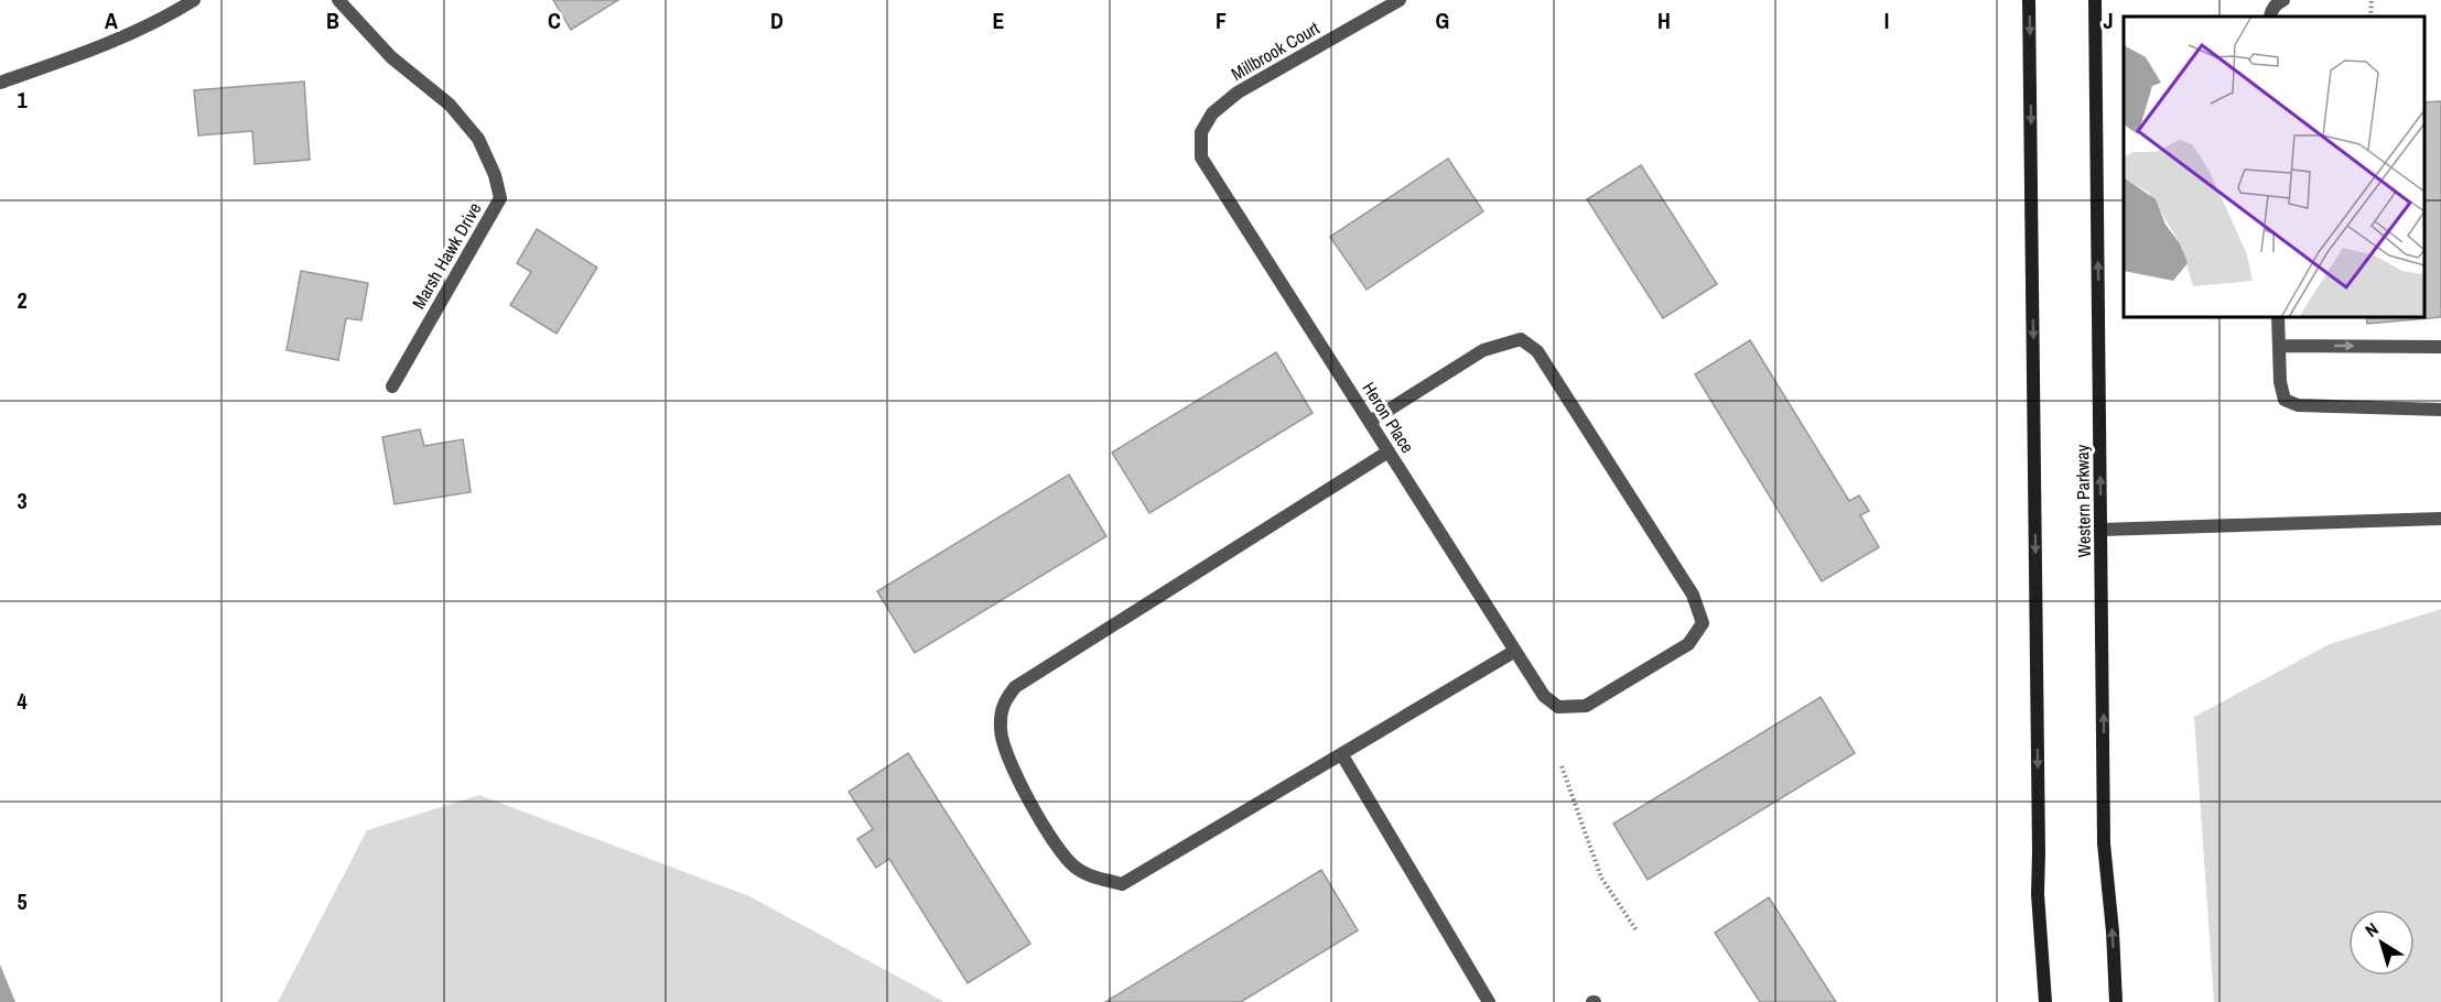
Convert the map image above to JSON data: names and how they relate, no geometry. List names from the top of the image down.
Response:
{
  "streets": {
    "main road": ["Western Parkway"],
    "street": ["Millbrook Court", "Marsh Hawk Drive", "Heron Place"]
  },
  "crossings": [
    ["Millbrook Court", "Heron Place"]
  ],
  "north": "top left",
  "grid": {
    "columns": [
      "A",
      "B",
      "C",
      "D",
      "E",
      "F",
      "G",
      "H",
      "I",
      "J"
    ],
    "rows": [
      "1",
      "2",
      "3",
      "4",
      "5"
    ]
  }
}
